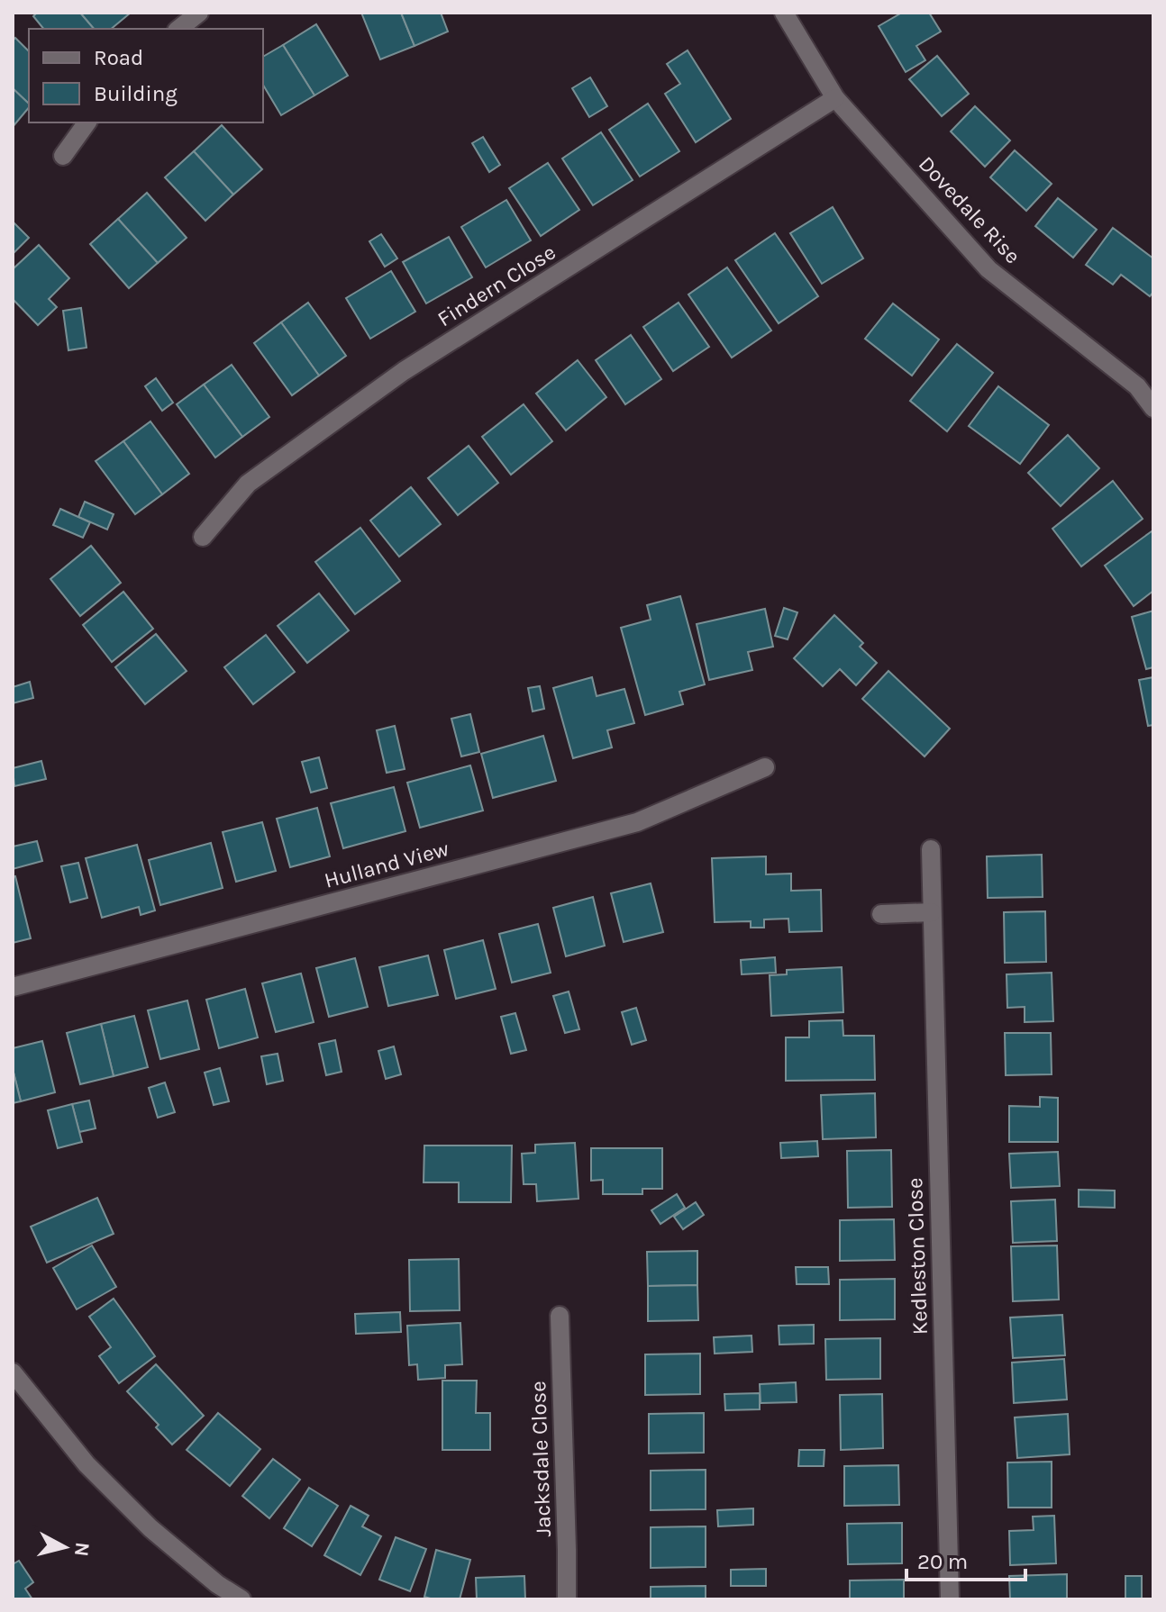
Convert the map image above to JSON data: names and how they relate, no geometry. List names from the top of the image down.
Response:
{
  "streets": {
    "street": [
      "Dovedale Rise",
      "Findern Close",
      "Hulland View",
      "Kedleston Close",
      "Jacksdale Close"
    ]
  },
  "crossings": [
    ["Dovedale Rise", "Findern Close"]
  ],
  "legend": ["Road", "Building"],
  "scale_bar": "20 m",
  "north": "right"
}
